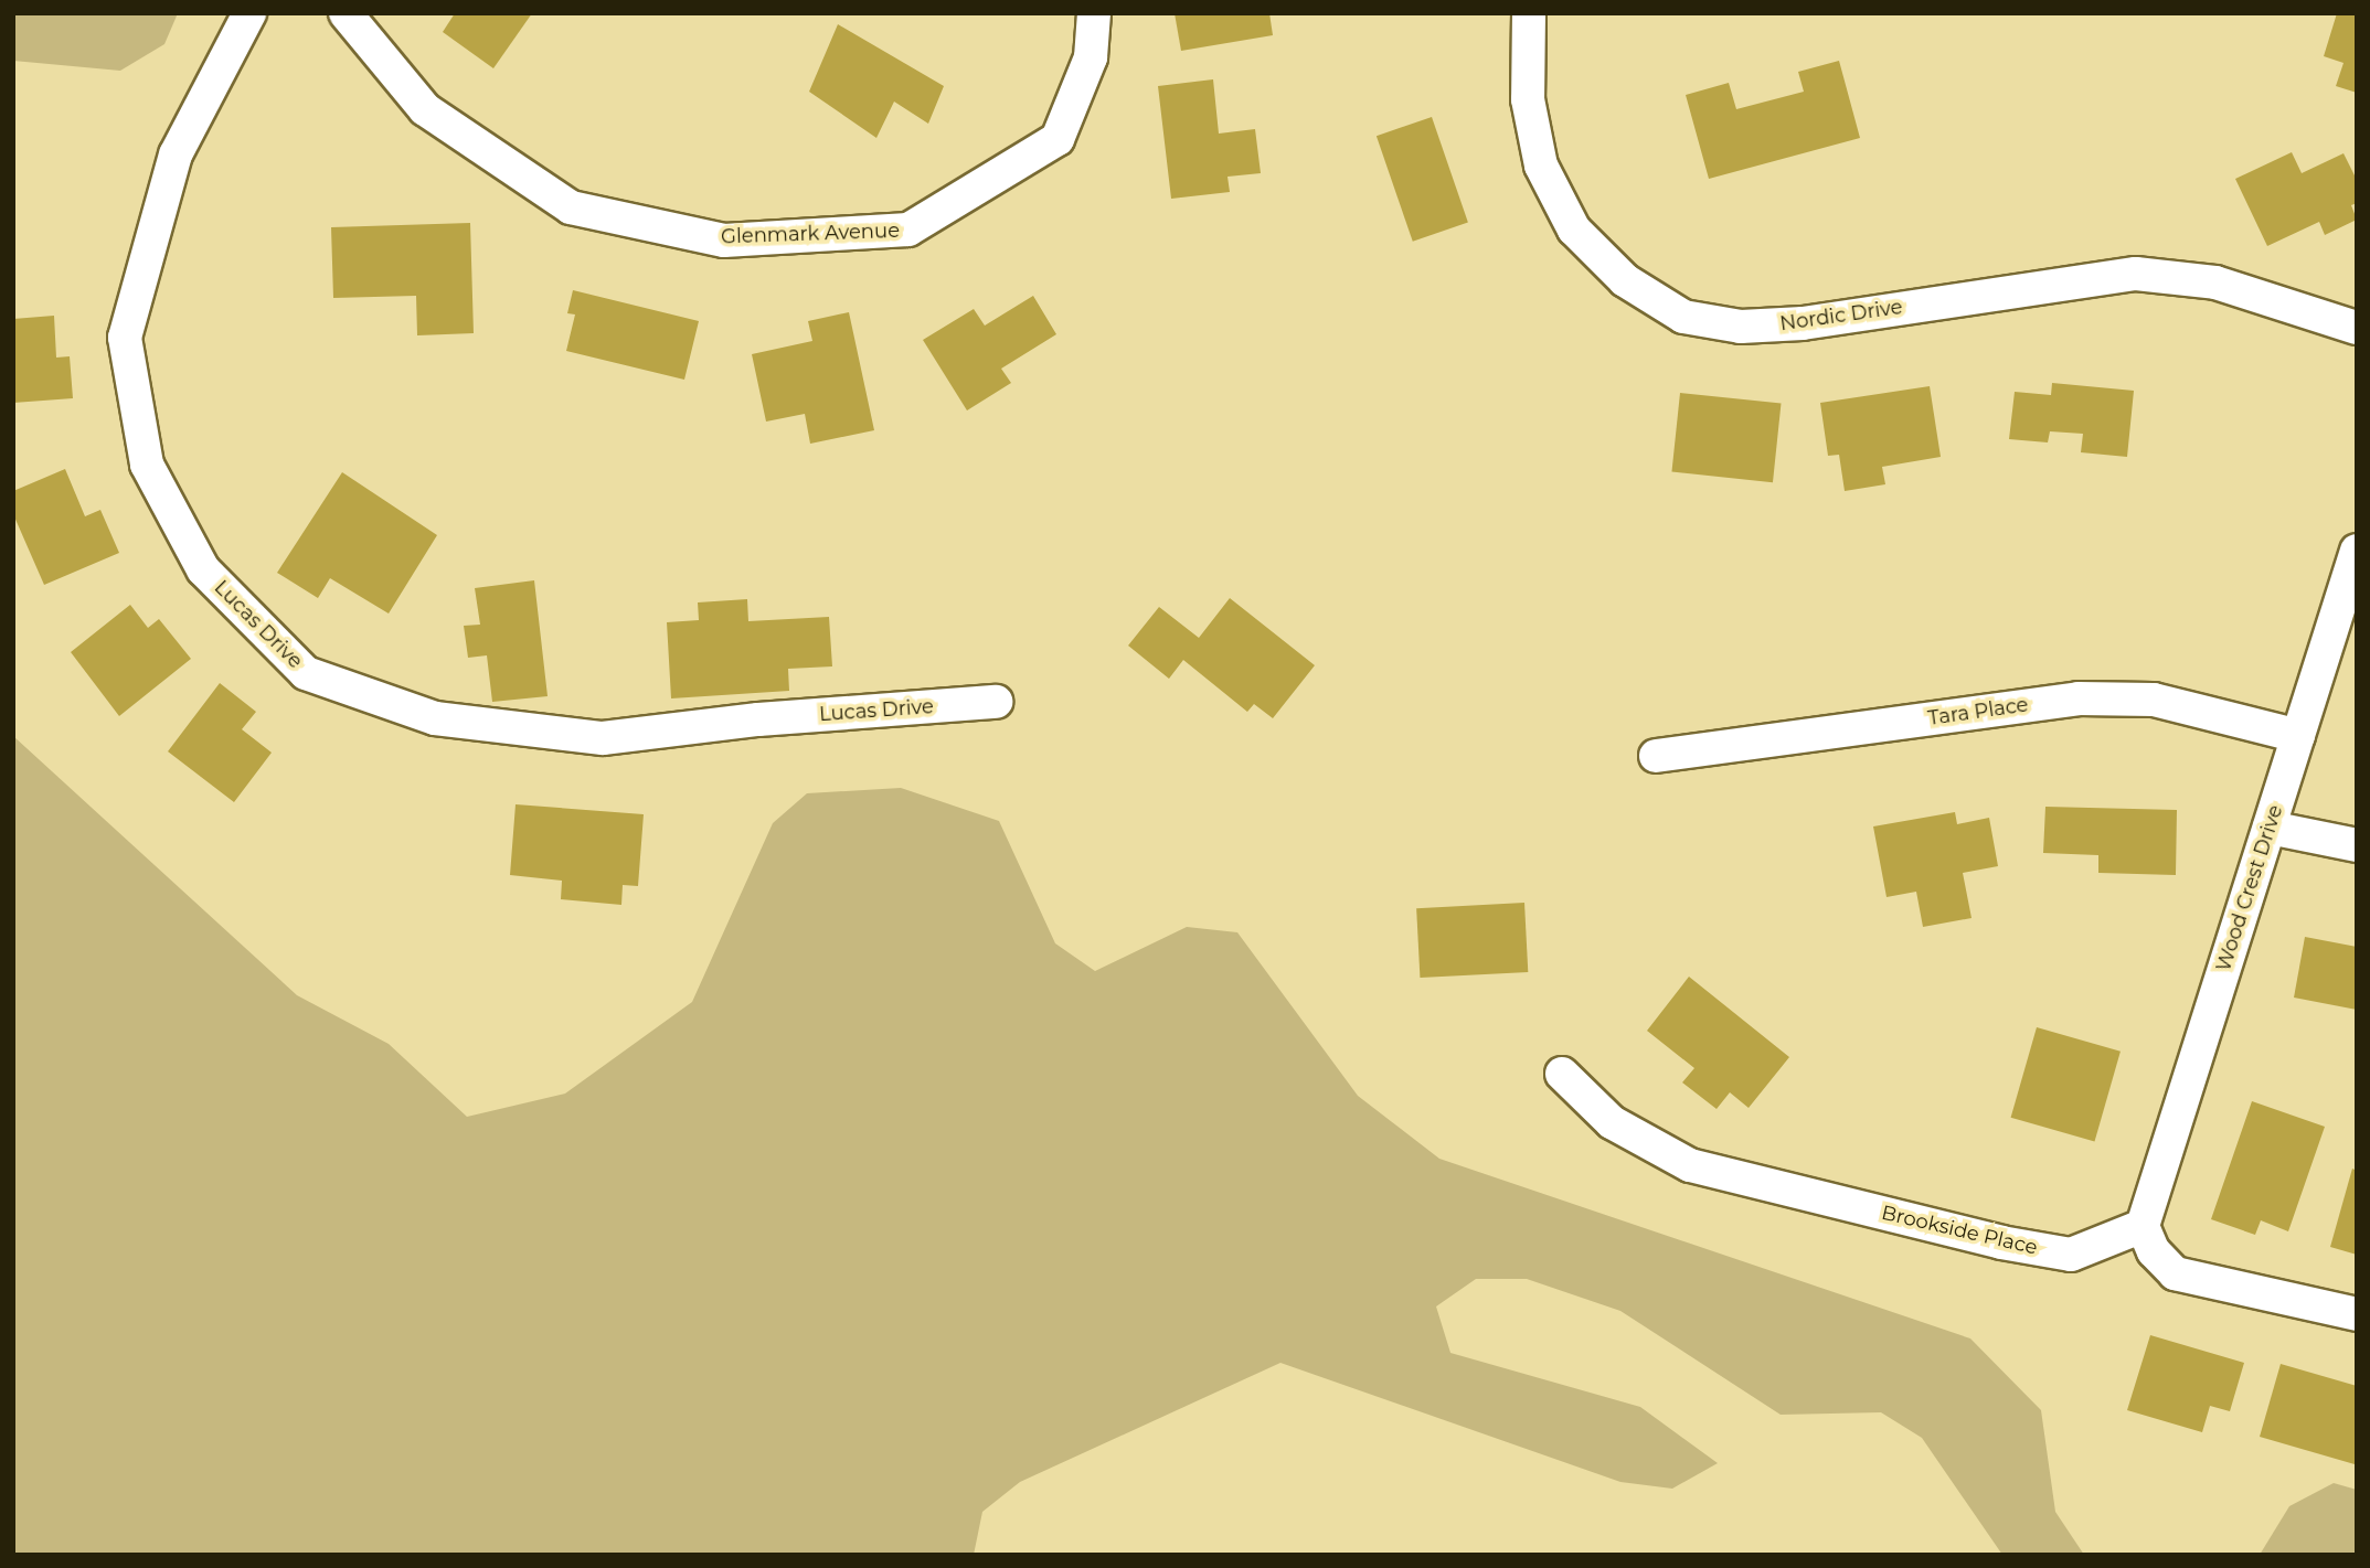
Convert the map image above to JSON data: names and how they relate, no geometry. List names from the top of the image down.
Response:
{
  "streets": {
    "street": [
      "Glenmark Avenue",
      "Nordic Drive",
      "Lucas Drive",
      "Tara Place",
      "Wood Crest Drive",
      "Brookside Place"
    ]
  },
  "crossings": [
    ["Tara Place", "Wood Crest Drive"],
    ["Wood Crest Drive", "Brookside Place"]
  ]
}
